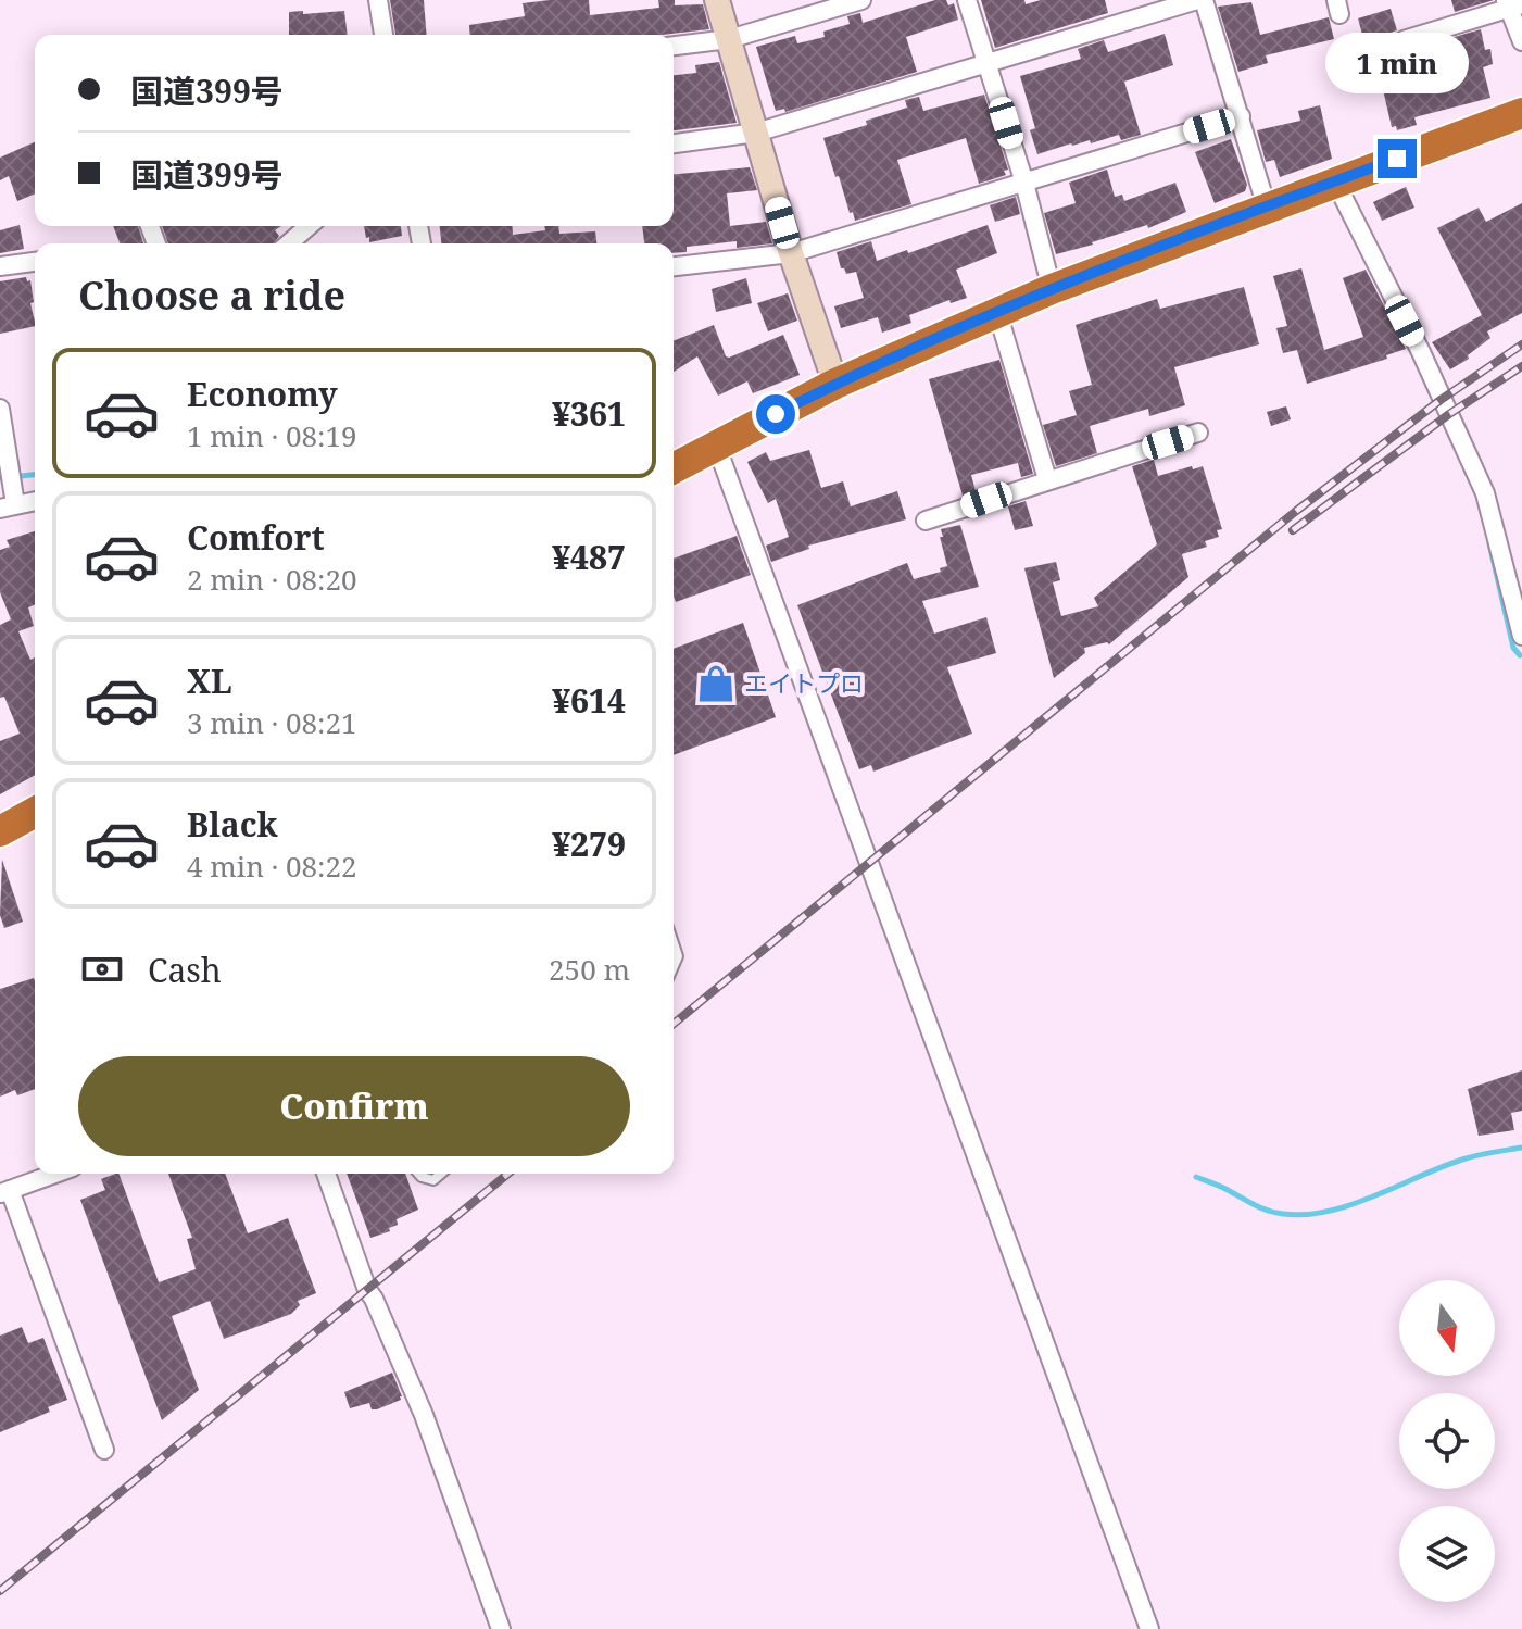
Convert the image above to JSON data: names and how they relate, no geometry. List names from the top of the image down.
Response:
{
  "places": {
    "shop": ["エイトプロ"]
  },
  "north": "bottom",
  "page": {
    "bubble": "1 min",
    "banner": ["国道399号", "国道399号"],
    "heading": "Choose a ride",
    "list": [
      {
        "name": "Economy",
        "note": "1 min · 08:19",
        "value": "¥361"
      },
      {
        "name": "Comfort",
        "note": "2 min · 08:20",
        "value": "¥487"
      },
      {
        "name": "XL",
        "note": "3 min · 08:21",
        "value": "¥614"
      },
      {
        "name": "Black",
        "note": "4 min · 08:22",
        "value": "¥279"
      }
    ],
    "pay": ["Cash", "250 m"],
    "buttons": "Confirm"
  }
}
